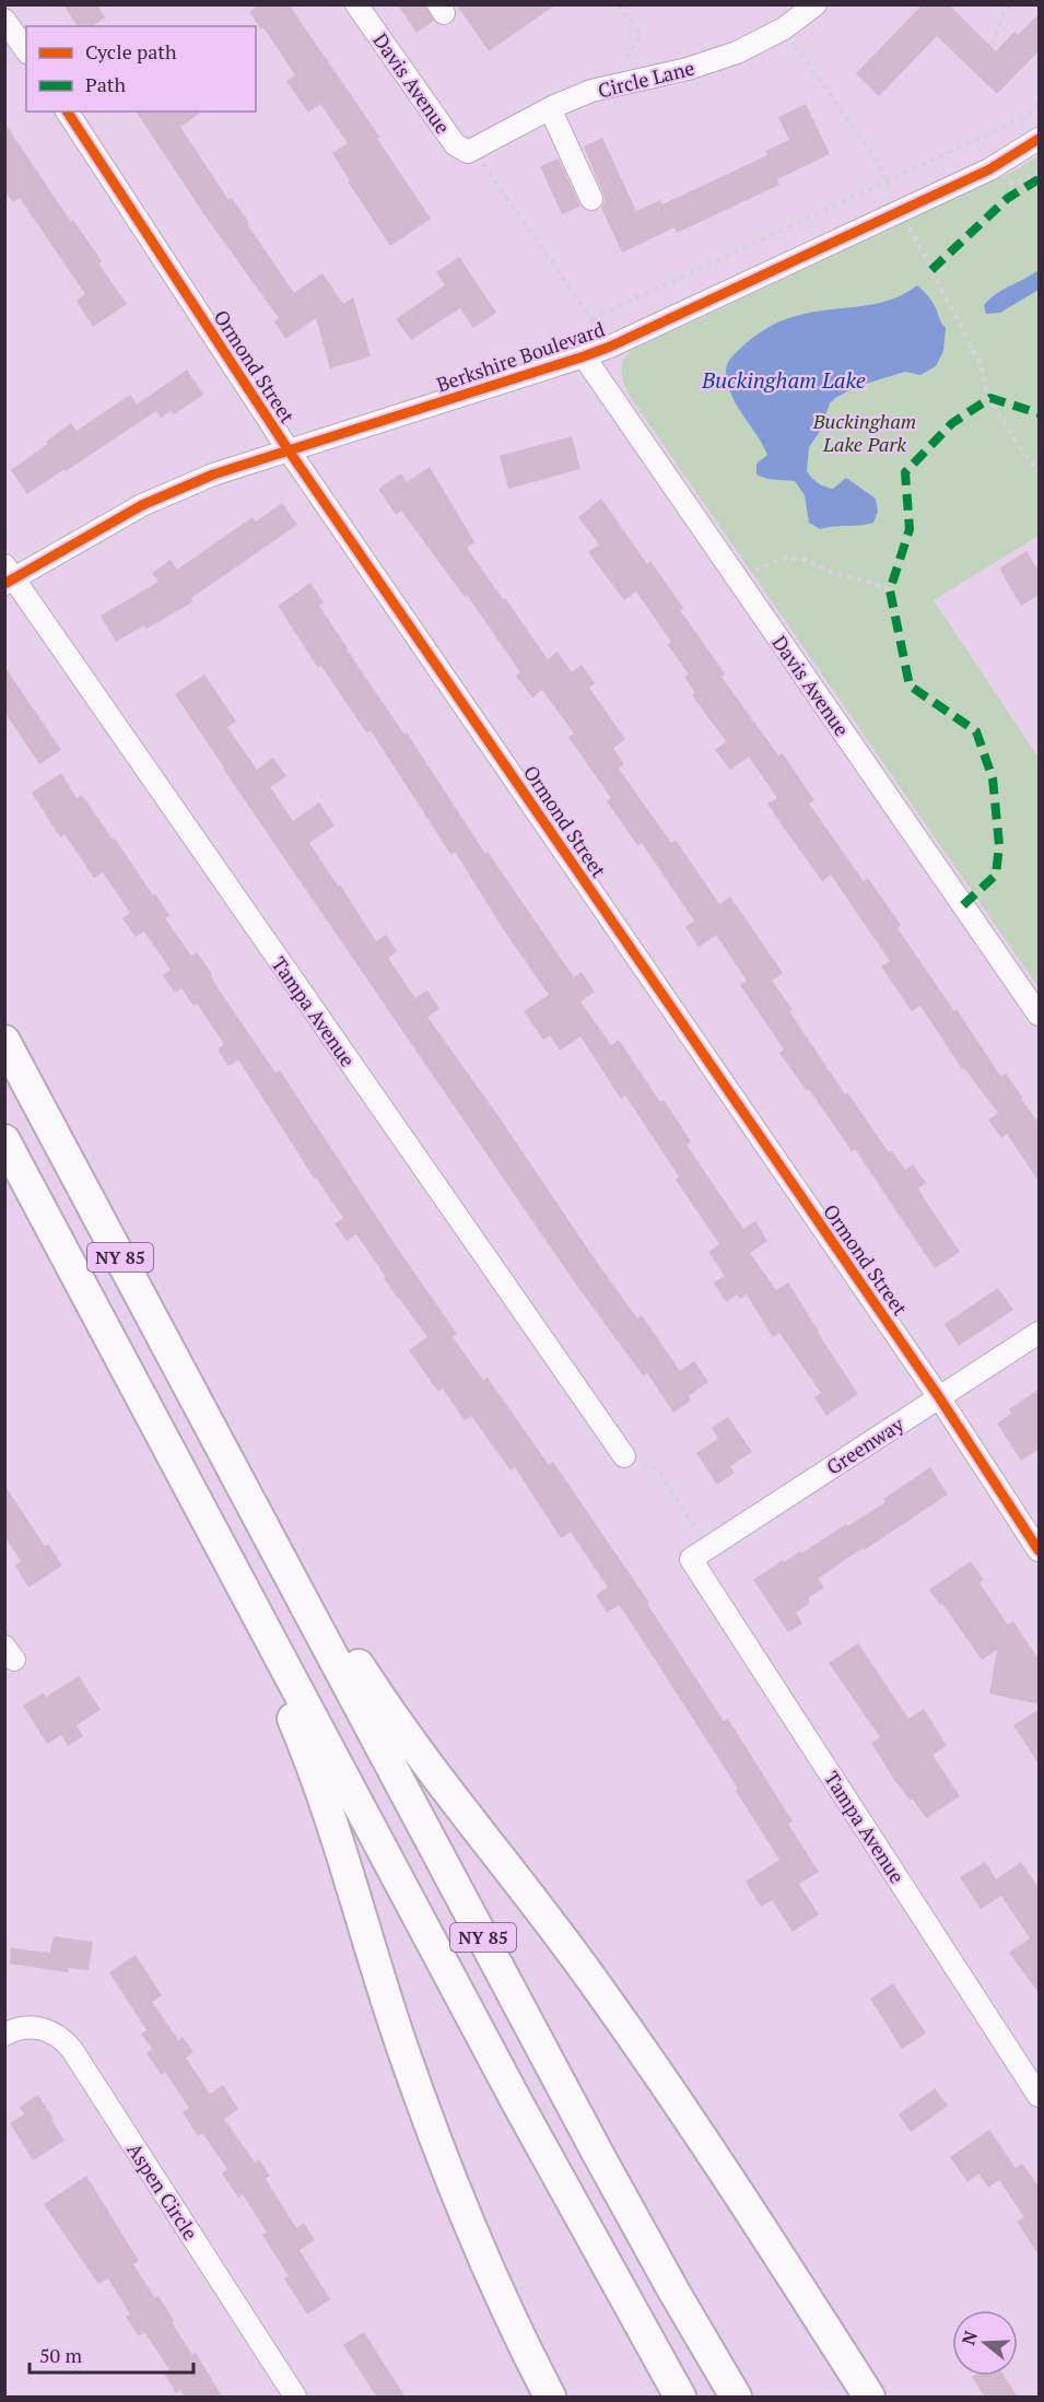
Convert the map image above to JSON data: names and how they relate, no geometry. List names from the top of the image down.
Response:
{
  "streets": {
    "highway": ["NY 85"],
    "street": [
      "Circle Lane",
      "Davis Avenue",
      "Berkshire Boulevard",
      "Ormond Street",
      "Tampa Avenue",
      "Greenway",
      "Aspen Circle"
    ]
  },
  "crossings": [
    ["Circle Lane", "Davis Avenue"],
    ["Davis Avenue", "Berkshire Boulevard"],
    ["Berkshire Boulevard", "Ormond Street"],
    ["Berkshire Boulevard", "Tampa Avenue"],
    ["Ormond Street", "Greenway"],
    ["Tampa Avenue", "Greenway"]
  ],
  "water": ["Buckingham Lake"],
  "parks": ["Buckingham Lake Park"],
  "legend": ["Cycle path", "Path"],
  "scale_bar": "50 m",
  "north": "left"
}
